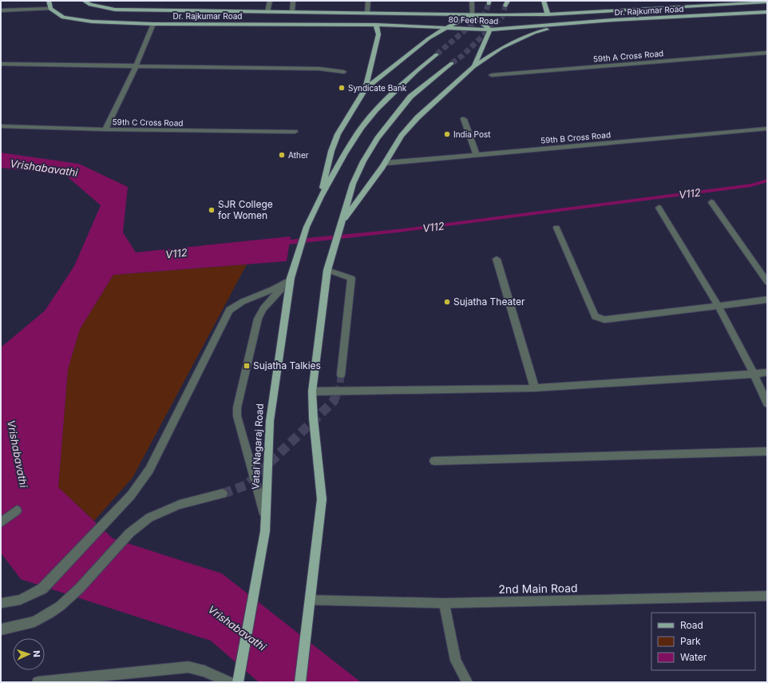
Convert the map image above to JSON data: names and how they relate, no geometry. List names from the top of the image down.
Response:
{
  "streets": {
    "main road": ["Dr. Rajkumar Road", "80 Feet Road", "Vatal Nagaraj Road"],
    "street": [
      "59th A Cross Road",
      "59th C Cross Road",
      "59th B Cross Road",
      "2nd Main Road"
    ]
  },
  "crossings": [
    ["Dr. Rajkumar Road", "80 Feet Road"]
  ],
  "water": ["Vrishabavathi", "V112"],
  "places": {
    "other": [
      "Syndicate Bank",
      "India Post",
      "Ather",
      "SJR College for Women",
      "Sujatha Theater"
    ],
    "transit": ["Sujatha Talkies"]
  },
  "legend": ["Road", "Park", "Water"],
  "north": "right"
}
